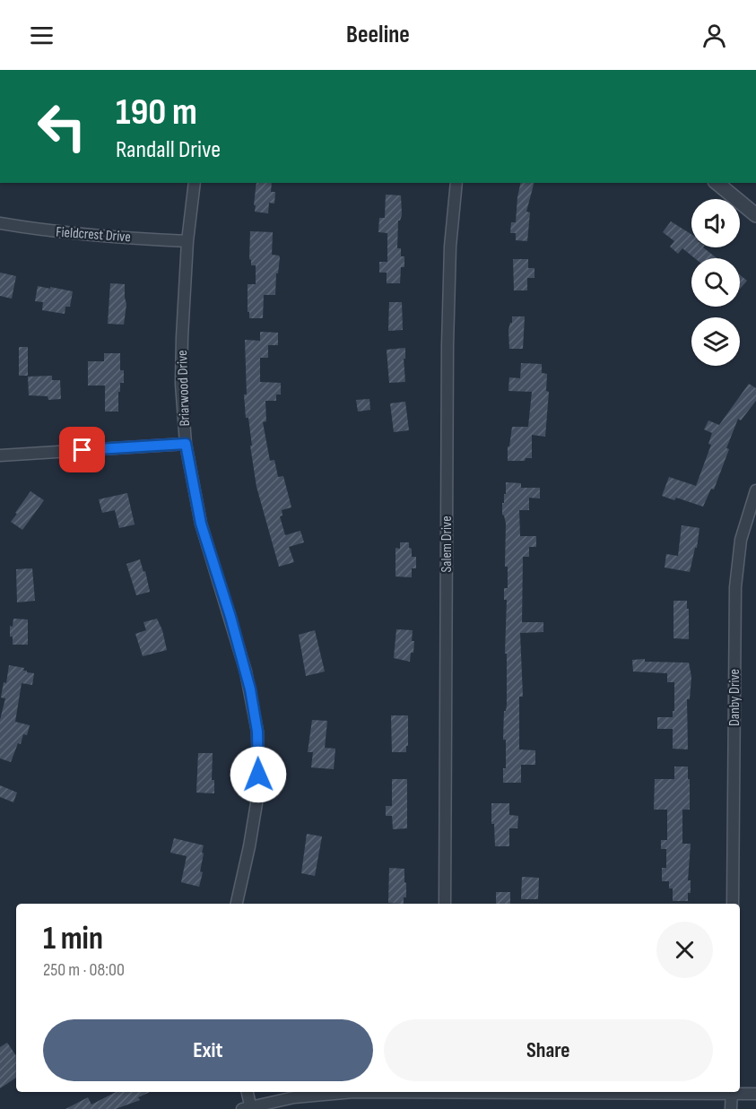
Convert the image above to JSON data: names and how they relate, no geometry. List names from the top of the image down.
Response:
{
  "streets": {
    "street": [
      "Fieldcrest Drive",
      "Briarwood Drive",
      "Salem Drive",
      "Danby Drive"
    ]
  },
  "crossings": [
    ["Fieldcrest Drive", "Briarwood Drive"]
  ],
  "page": {
    "header": "Beeline",
    "turn": ["190 m", "Randall Drive"],
    "heading": ["1 min", "250 m · 08:00"],
    "buttons": ["Exit", "Share"]
  }
}
